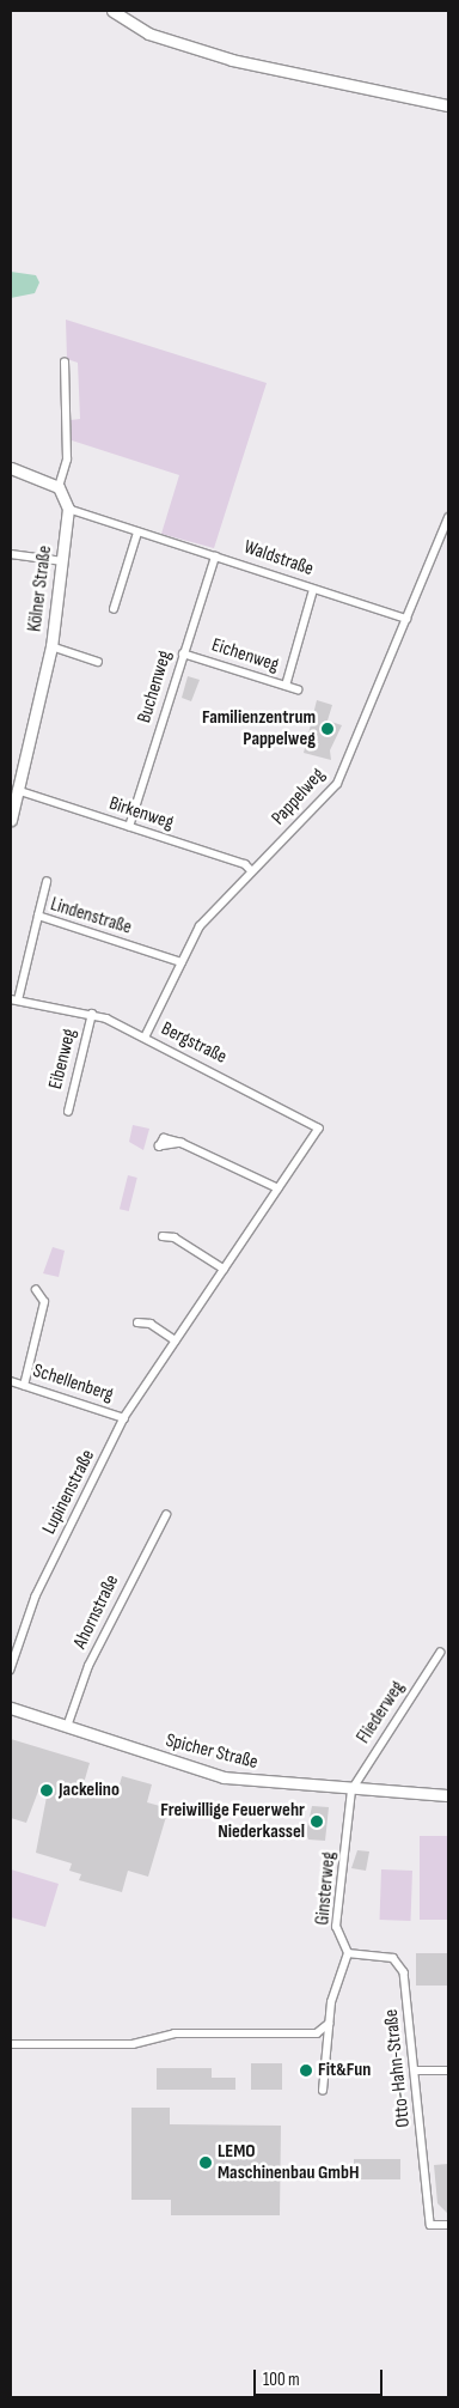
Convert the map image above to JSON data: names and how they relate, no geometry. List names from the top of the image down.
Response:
{
  "streets": {
    "street": [
      "Waldstraße",
      "Kölner Straße",
      "Eichenweg",
      "Buchenweg",
      "Pappelweg",
      "Birkenweg",
      "Lindenstraße",
      "Bergstraße",
      "Eibenweg",
      "Schellenberg",
      "Lupinenstraße",
      "Ahornstraße",
      "Fliederweg",
      "Spicher Straße",
      "Ginsterweg",
      "Otto-Hahn-Straße"
    ]
  },
  "crossings": [
    ["Waldstraße", "Kölner Straße"],
    ["Waldstraße", "Buchenweg"],
    ["Waldstraße", "Pappelweg"],
    ["Kölner Straße", "Birkenweg"],
    ["Eichenweg", "Buchenweg"],
    ["Buchenweg", "Birkenweg"],
    ["Pappelweg", "Birkenweg"],
    ["Pappelweg", "Lindenstraße"],
    ["Pappelweg", "Bergstraße"],
    ["Lindenstraße", "Bergstraße"],
    ["Bergstraße", "Eibenweg"],
    ["Bergstraße", "Lupinenstraße"],
    ["Schellenberg", "Lupinenstraße"],
    ["Ahornstraße", "Spicher Straße"],
    ["Fliederweg", "Spicher Straße"],
    ["Fliederweg", "Ginsterweg"],
    ["Spicher Straße", "Ginsterweg"],
    ["Ginsterweg", "Otto-Hahn-Straße"]
  ],
  "places": [
    "Familienzentrum Pappelweg",
    "Jackelino",
    "Freiwillige Feuerwehr Niederkassel",
    "Fit&Fun",
    "LEMO Maschinenbau GmbH"
  ],
  "scale_bar": "100 m"
}
